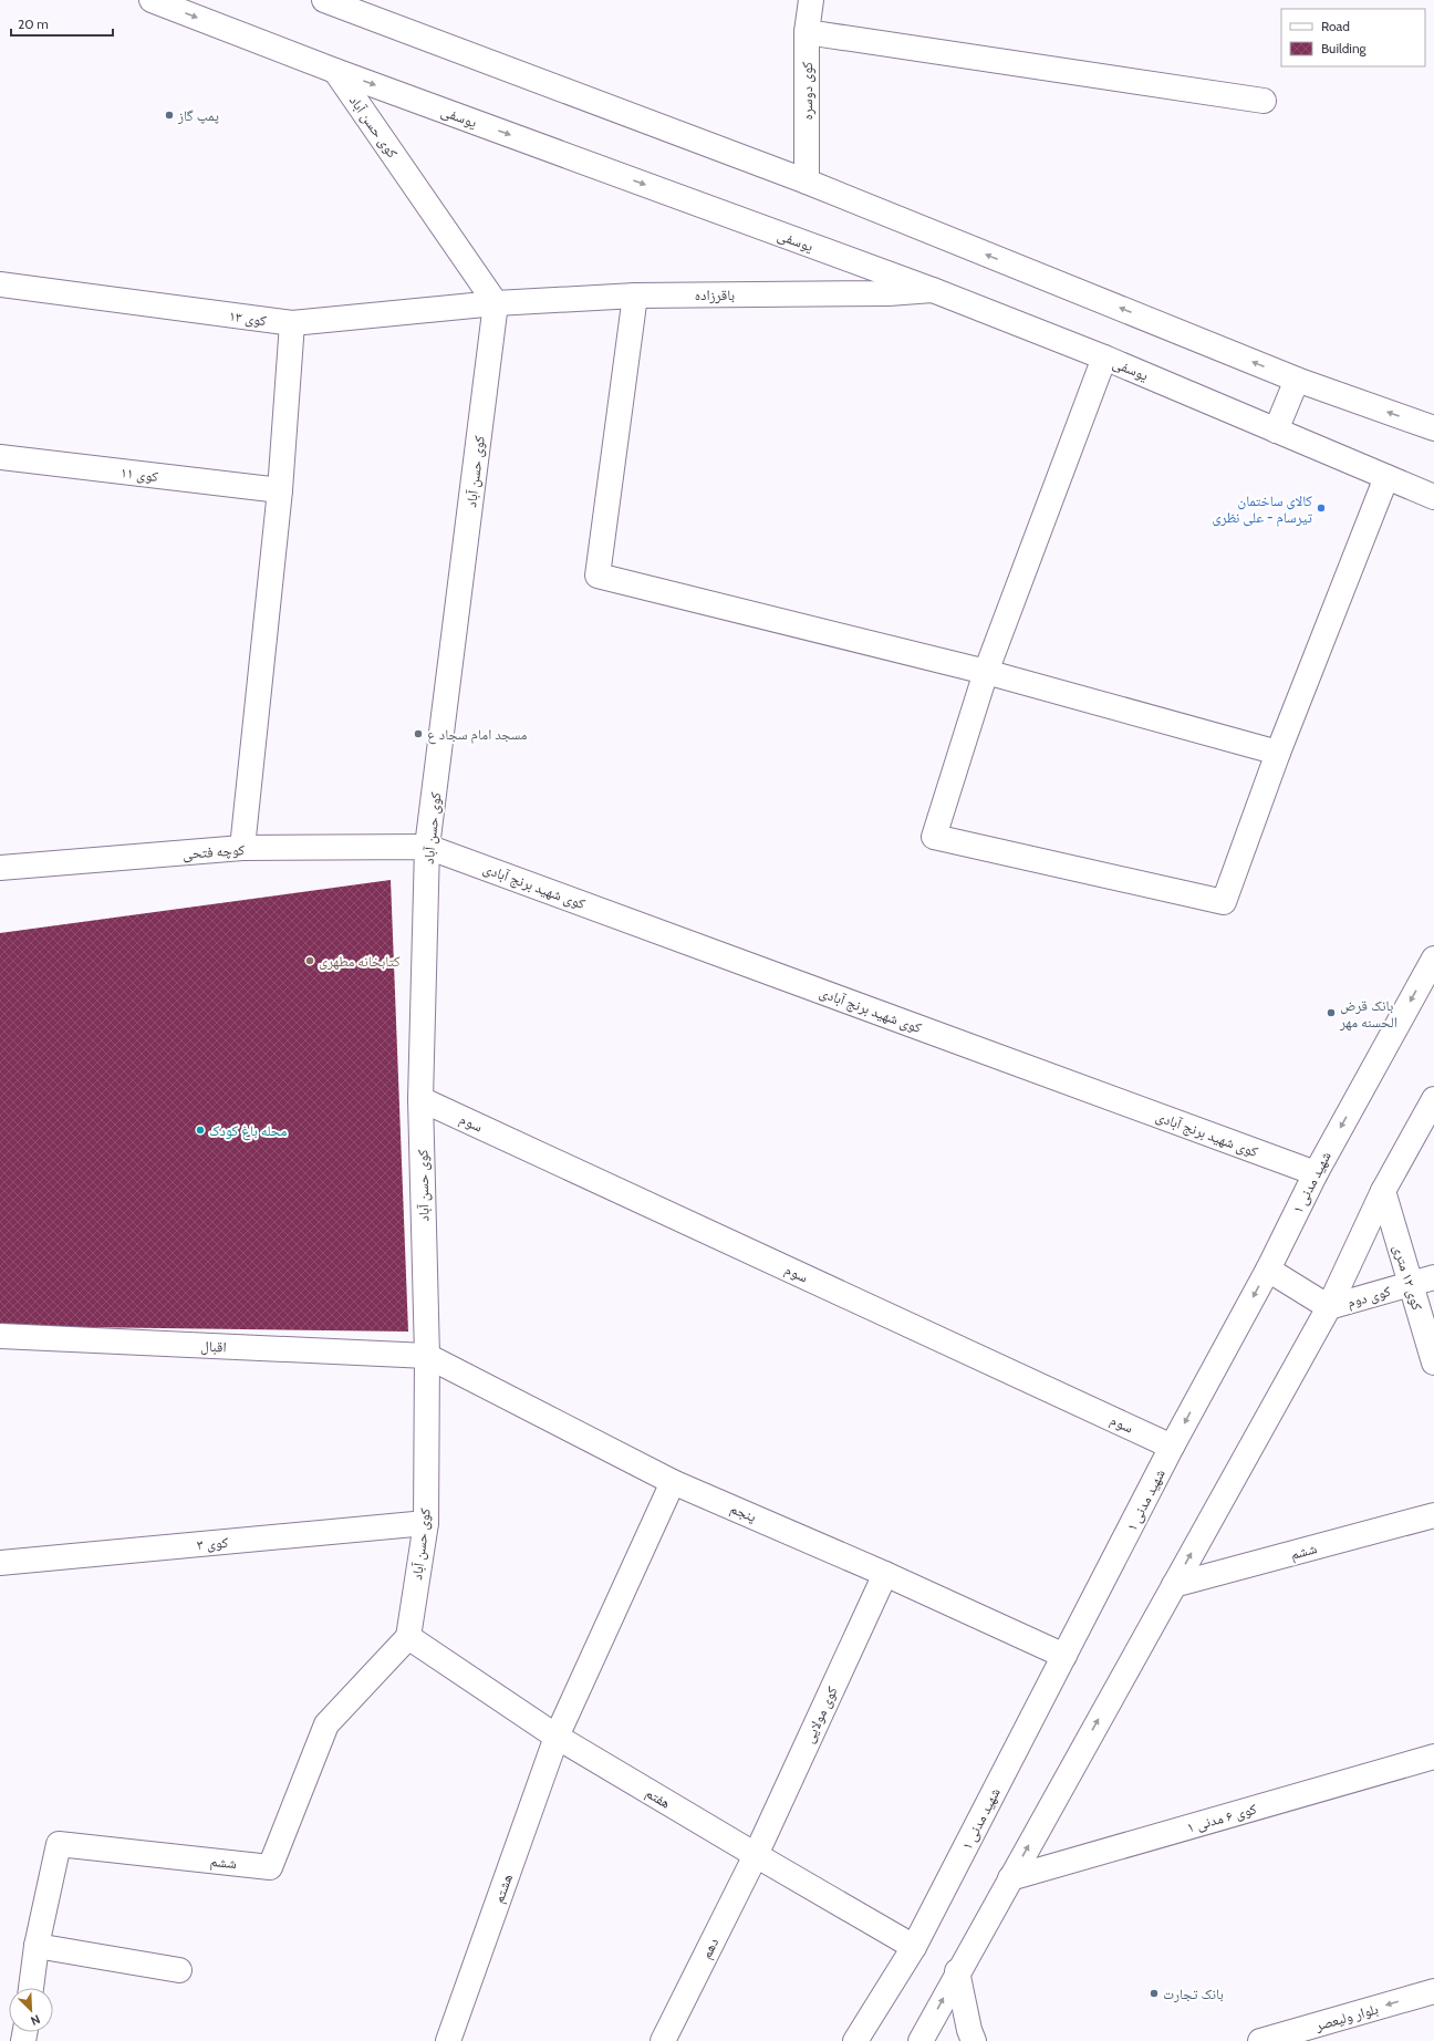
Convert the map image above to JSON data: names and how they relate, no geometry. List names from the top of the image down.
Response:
{
  "streets": {
    "street": [
      "کوی دوسره",
      "یوسفی",
      "کوی حسن آباد",
      "باقرزاده",
      "کوی ۱۳",
      "کوی ۱۱",
      "کوچه فتحی",
      "کوی شهید برنج آبادی",
      "سوم",
      "شهید مدنی ۱",
      "کوی ۱۲ متری",
      "کوی دوم",
      "اقبال",
      "پنجم",
      "کوی ۳",
      "ششم",
      "کوی مولایی",
      "هفتم",
      "کوی ۶ مدنی ۱",
      "هشتم",
      "دهم",
      "بلوار ولیعصر"
    ]
  },
  "crossings": [
    ["یوسفی", "کوی حسن آباد"],
    ["یوسفی", "باقرزاده"],
    ["کوی حسن آباد", "باقرزاده"],
    ["کوی حسن آباد", "کوی ۱۳"],
    ["کوی حسن آباد", "کوچه فتحی"],
    ["کوی حسن آباد", "کوی شهید برنج آبادی"],
    ["کوی حسن آباد", "سوم"],
    ["کوی حسن آباد", "اقبال"],
    ["کوی حسن آباد", "پنجم"],
    ["کوی حسن آباد", "کوی ۳"],
    ["کوی حسن آباد", "ششم"],
    ["کوی حسن آباد", "هفتم"],
    ["باقرزاده", "کوی ۱۳"],
    ["کوچه فتحی", "کوی شهید برنج آبادی"],
    ["کوی شهید برنج آبادی", "شهید مدنی ۱"],
    ["سوم", "شهید مدنی ۱"],
    ["شهید مدنی ۱", "پنجم"],
    ["شهید مدنی ۱", "هفتم"],
    ["کوی ۱۲ متری", "کوی دوم"],
    ["اقبال", "پنجم"],
    ["پنجم", "کوی مولایی"],
    ["پنجم", "هشتم"],
    ["ششم", "هفتم"],
    ["کوی مولایی", "هفتم"],
    ["کوی مولایی", "دهم"],
    ["هفتم", "هشتم"],
    ["هفتم", "دهم"]
  ],
  "one_way": ["بلوار ولیعصر"],
  "places": [
    "پمپ گاز",
    "کالای ساختمان تیرسام - علی نظری",
    "مسجد امام سجاد ع",
    "کتابخانه مطهری",
    "بانک قرض الحسنه مهر",
    "محله باغ کودک",
    "بانک تجارت"
  ],
  "legend": ["Road", "Building"],
  "scale_bar": "20 m",
  "north": "bottom right"
}
